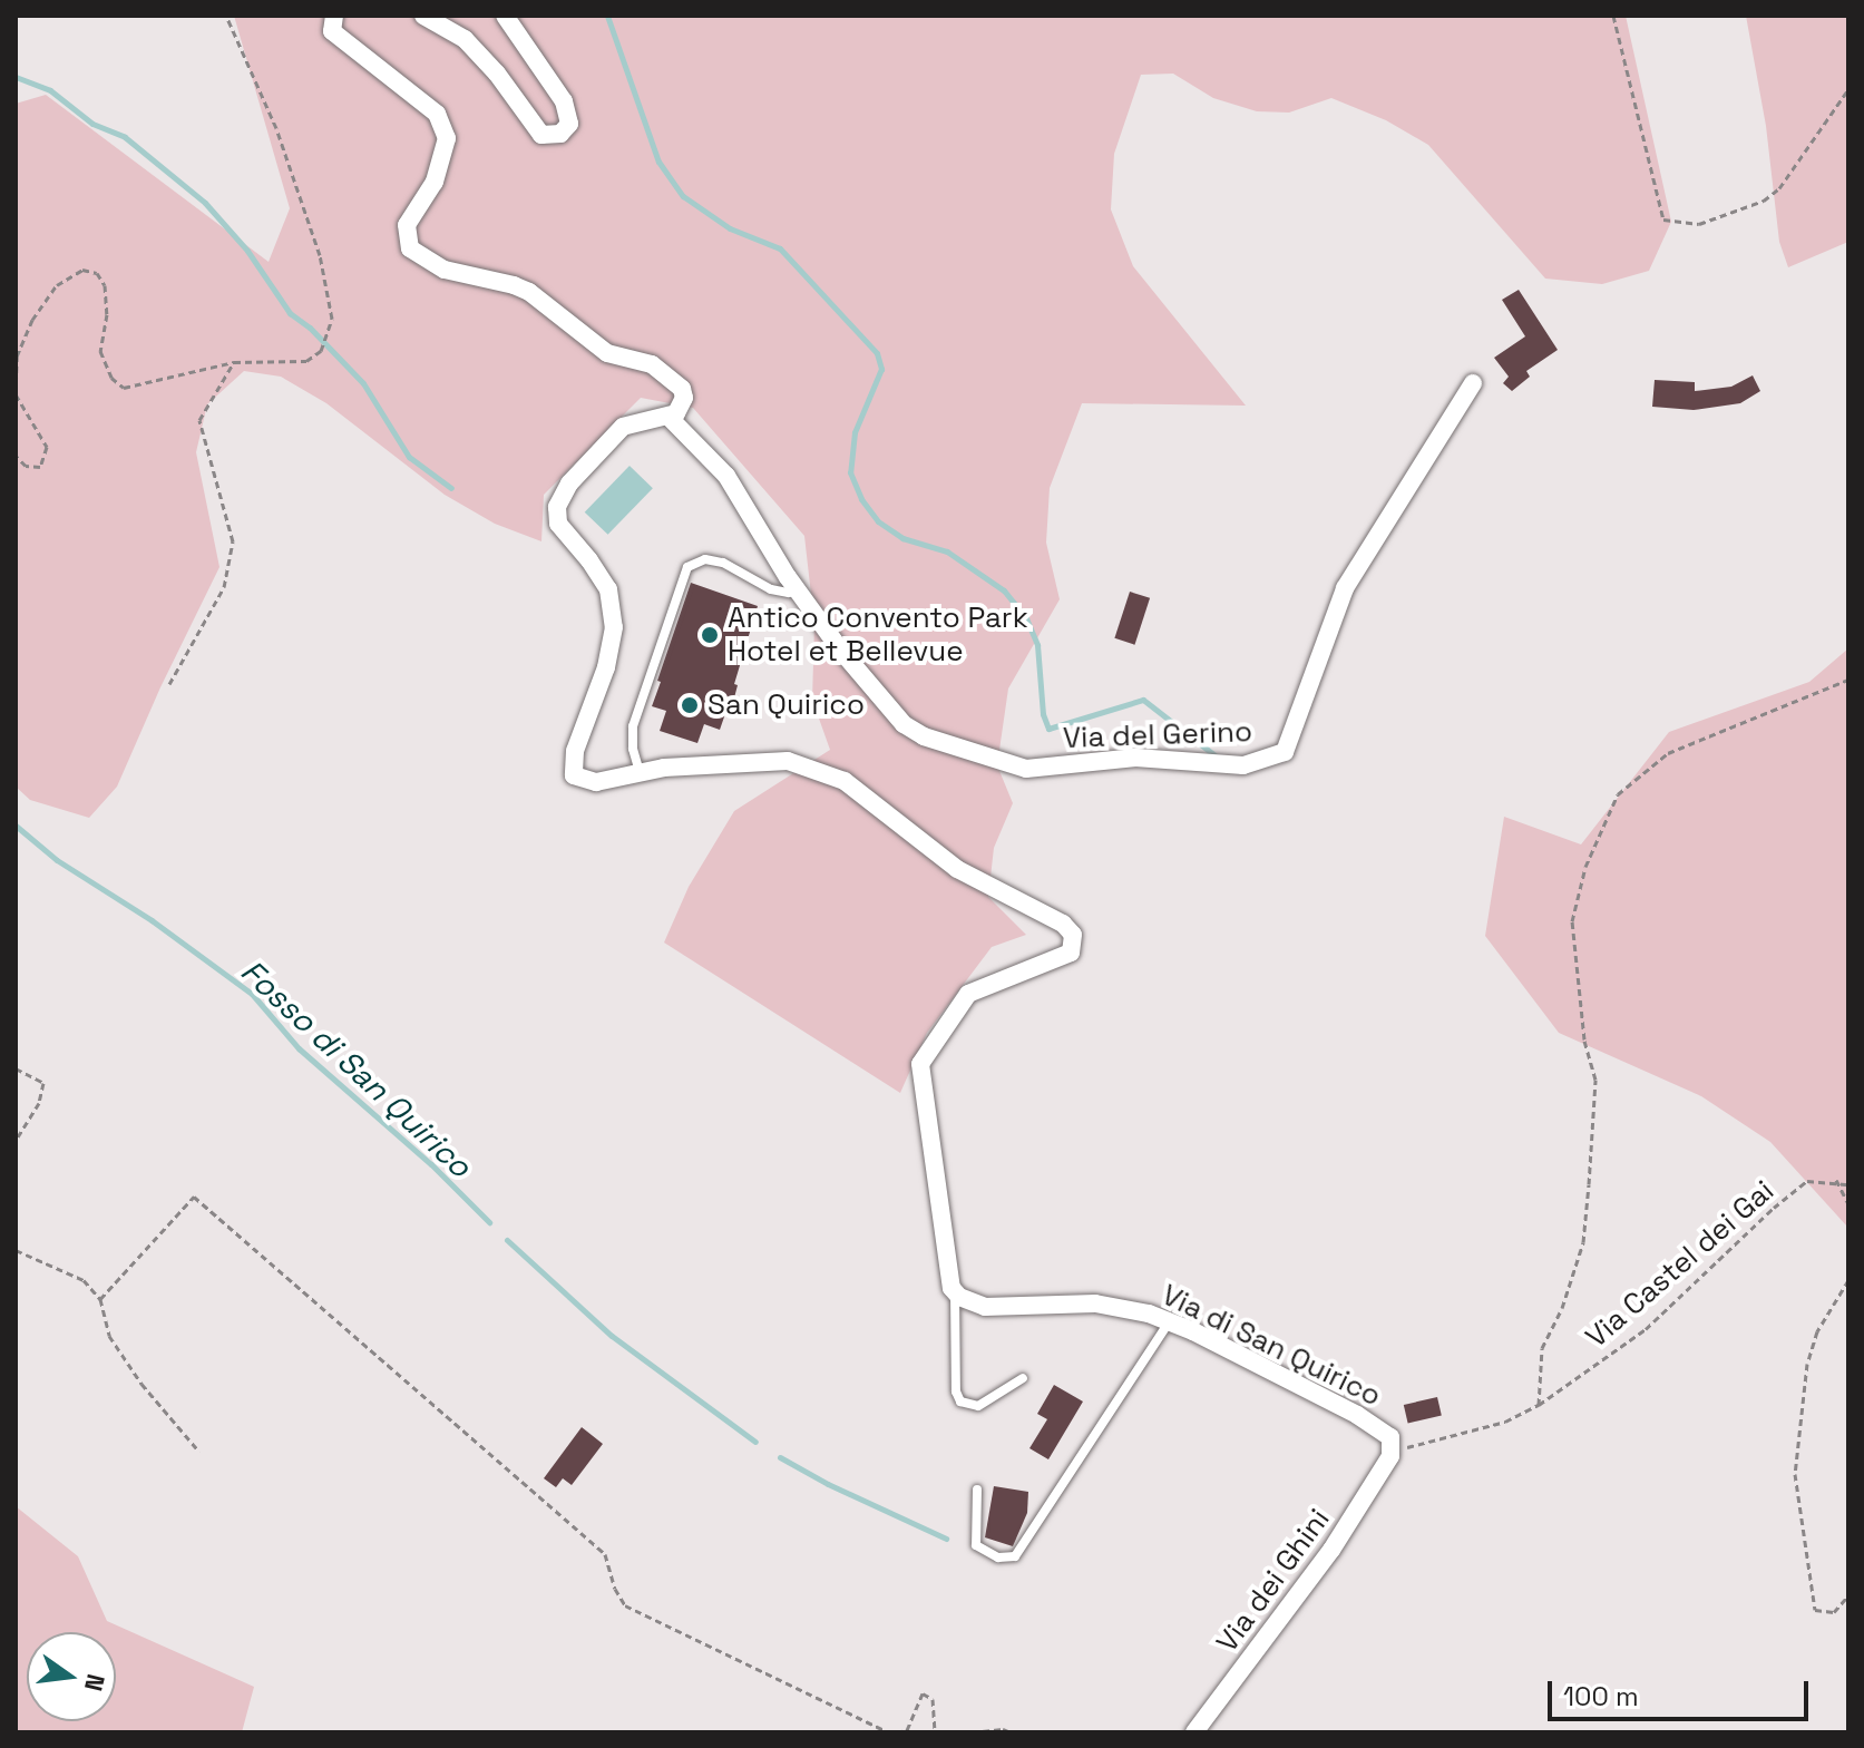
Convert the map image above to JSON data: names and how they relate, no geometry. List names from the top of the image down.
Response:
{
  "streets": {
    "street": ["Via del Gerino", "Via di San Quirico", "Via dei Ghini"],
    "path": ["Via Castel dei Gai"]
  },
  "crossings": [
    ["Via Castel dei Gai", "Via di San Quirico"],
    ["Via Castel dei Gai", "Via dei Ghini"],
    ["Via di San Quirico", "Via dei Ghini"]
  ],
  "water": ["Fosso di San Quirico"],
  "places": ["Antico Convento Park Hotel et Bellevue", "San Quirico"],
  "scale_bar": "100 m",
  "north": "right"
}
